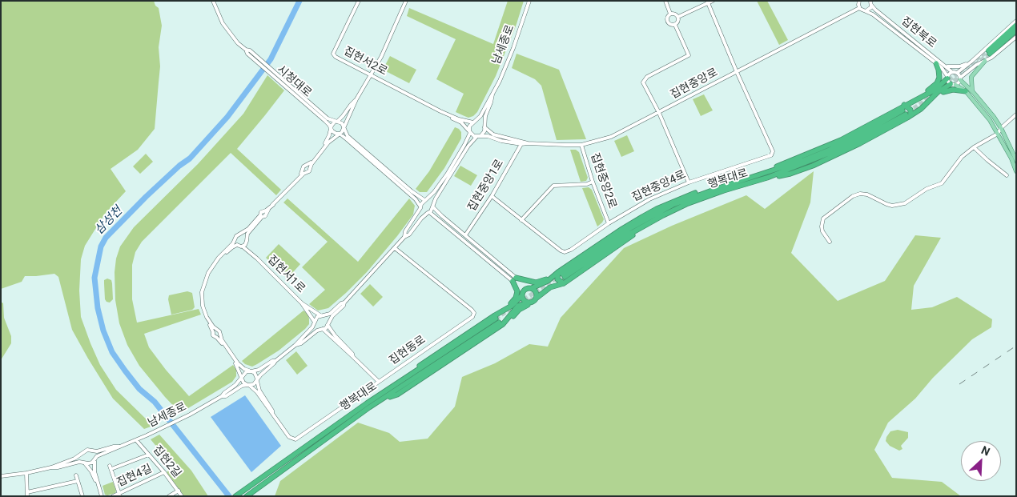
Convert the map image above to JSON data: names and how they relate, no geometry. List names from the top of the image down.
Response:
{
  "streets": {
    "highway": ["행복대로"],
    "street": [
      "집현북로",
      "남세종로",
      "집현서2로",
      "시청대로",
      "집현중앙로",
      "집현중앙2로",
      "집현중앙1로",
      "집현중앙4로",
      "집현서1로",
      "집현동로",
      "집현2길",
      "집현4길"
    ]
  },
  "crossings": [
    ["남세종로", "집현서2로"],
    ["남세종로", "집현중앙로"],
    ["남세종로", "집현동로"],
    ["남세종로", "집현2길"],
    ["집현서2로", "집현중앙로"],
    ["집현중앙로", "집현중앙2로"],
    ["집현중앙로", "집현중앙1로"],
    ["집현중앙로", "집현중앙4로"],
    ["집현중앙2로", "집현중앙4로"],
    ["집현중앙1로", "집현중앙4로"],
    ["집현2길", "집현4길"]
  ],
  "water": ["삼성천"],
  "north": "top right"
}
